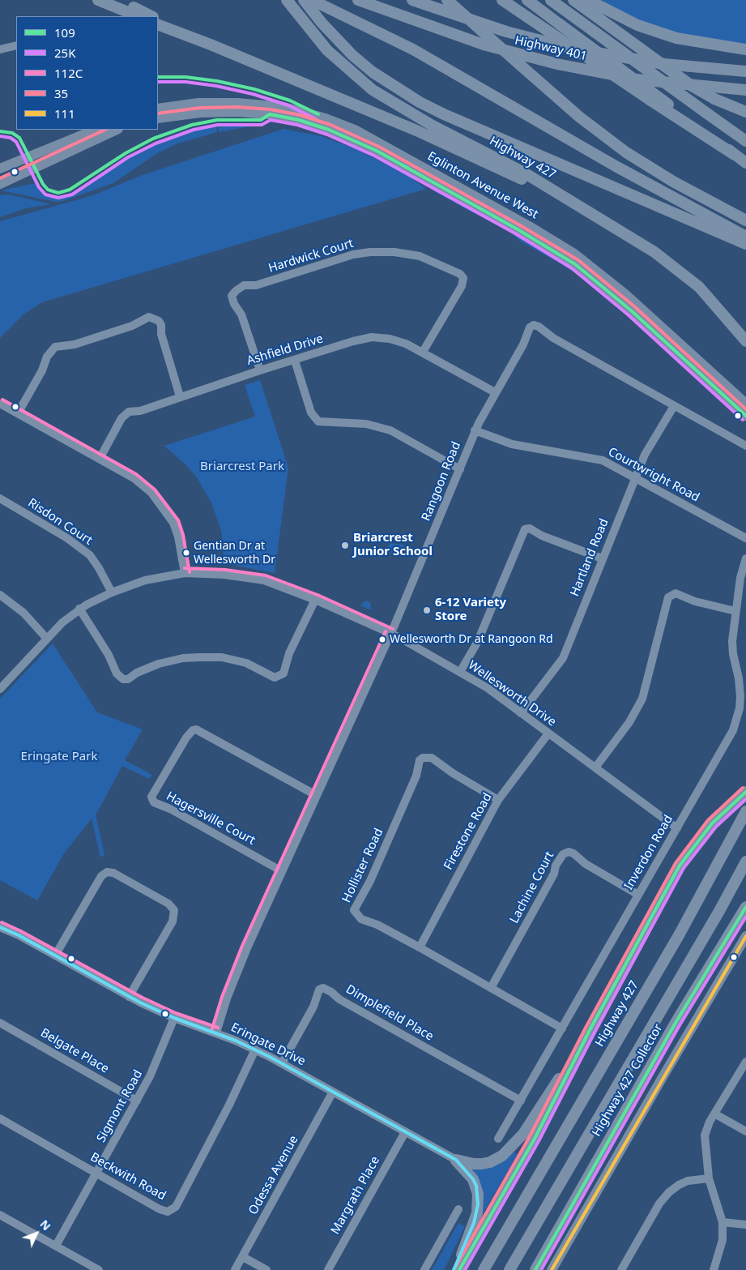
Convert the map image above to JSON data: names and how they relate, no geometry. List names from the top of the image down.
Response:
{
  "streets": {
    "highway": ["Highway 401", "Highway 427", "Highway 427 Collector"],
    "main road": ["Eglinton Avenue West"],
    "street": [
      "Hardwick Court",
      "Ashfield Drive",
      "Courtwright Road",
      "Rangoon Road",
      "Risdon Court",
      "Hartland Road",
      "Wellesworth Drive",
      "Hagersville Court",
      "Firestone Road",
      "Inverdon Road",
      "Hollister Road",
      "Lachine Court",
      "Dimplefield Place",
      "Eringate Drive",
      "Belgate Place",
      "Sigmont Road",
      "Odessa Avenue",
      "Beckwith Road",
      "Margrath Place"
    ]
  },
  "crossings": [
    ["Hardwick Court", "Ashfield Drive"],
    ["Ashfield Drive", "Rangoon Road"],
    ["Courtwright Road", "Rangoon Road"],
    ["Courtwright Road", "Hartland Road"],
    ["Rangoon Road", "Hartland Road"],
    ["Rangoon Road", "Wellesworth Drive"],
    ["Rangoon Road", "Hagersville Court"],
    ["Rangoon Road", "Eringate Drive"],
    ["Risdon Court", "Wellesworth Drive"],
    ["Hartland Road", "Wellesworth Drive"],
    ["Wellesworth Drive", "Firestone Road"],
    ["Wellesworth Drive", "Inverdon Road"],
    ["Firestone Road", "Hollister Road"],
    ["Inverdon Road", "Hollister Road"],
    ["Inverdon Road", "Lachine Court"],
    ["Inverdon Road", "Dimplefield Place"],
    ["Hollister Road", "Lachine Court"],
    ["Dimplefield Place", "Eringate Drive"],
    ["Eringate Drive", "Sigmont Road"],
    ["Eringate Drive", "Odessa Avenue"],
    ["Eringate Drive", "Beckwith Road"],
    ["Eringate Drive", "Margrath Place"],
    ["Belgate Place", "Sigmont Road"],
    ["Sigmont Road", "Beckwith Road"]
  ],
  "parks": ["Briarcrest Park", "Eringate Park"],
  "places": [
    "Briarcrest Junior School",
    "Gentian Dr at Wellesworth Dr",
    "6-12 Variety Store",
    "Wellesworth Dr at Rangoon Rd"
  ],
  "lines": [
    "transit line 109",
    "transit line 25K",
    "transit line 35",
    "transit line 112C",
    "transit line 111"
  ],
  "legend": [
    "109",
    "25K",
    "112C",
    "35",
    "111"
  ],
  "north": "top right"
}
